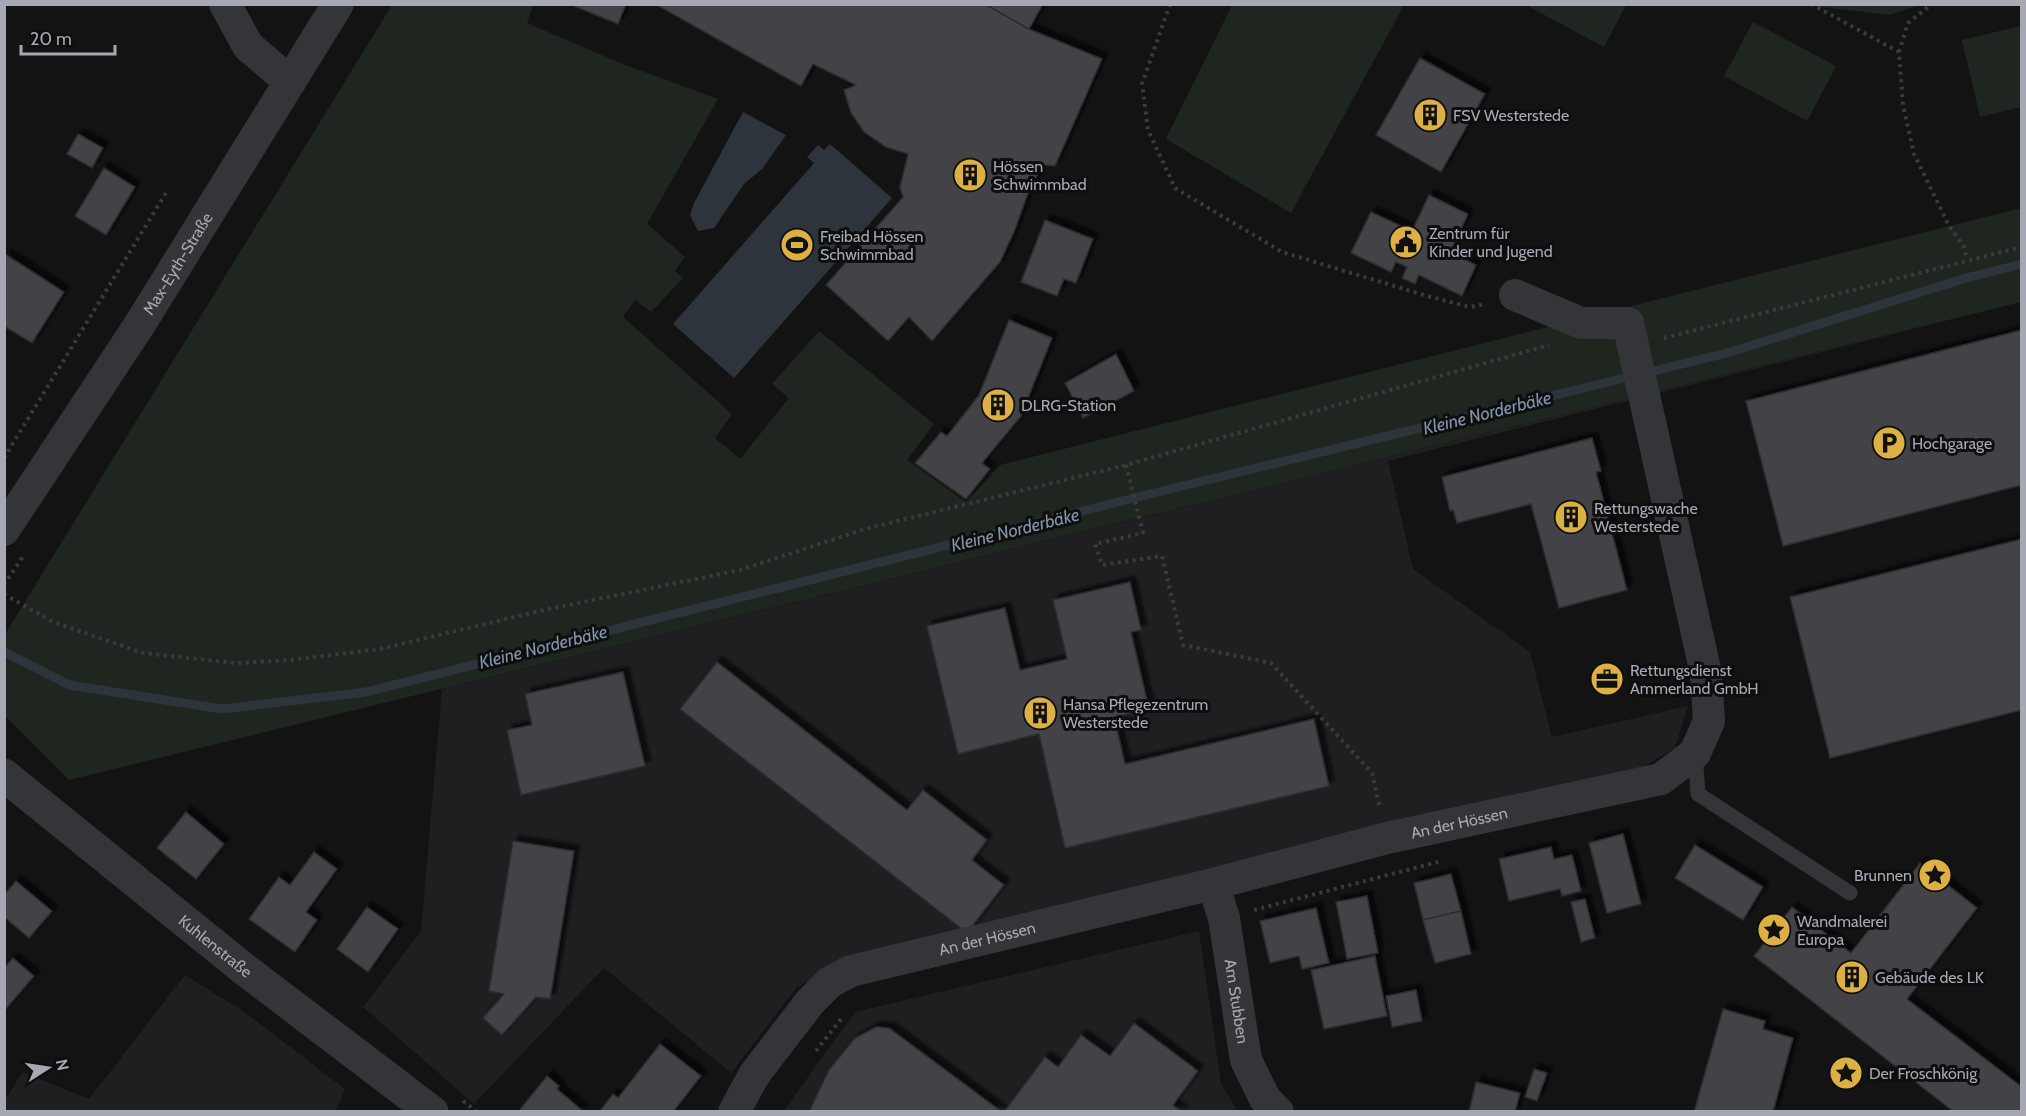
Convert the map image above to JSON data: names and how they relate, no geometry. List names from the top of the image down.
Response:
{
  "streets": {
    "street": [
      "Max-Eyth-Straße",
      "An der Hössen",
      "Kuhlenstraße",
      "Am Stubben"
    ]
  },
  "crossings": [
    ["An der Hössen", "Am Stubben"]
  ],
  "water": ["Kleine Norderbäke"],
  "places": {
    "building": [
      "FSV Westerstede",
      "Hössen Schwimmbad",
      "DLRG-Station",
      "Rettungswache Westerstede",
      "Hansa Pflegezentrum Westerstede",
      "Gebäude des LK"
    ],
    "public building": ["Zentrum für Kinder und Jugend"],
    "sports": ["Freibad Hössen Schwimmbad"],
    "parking": ["Hochgarage"],
    "office": ["Rettungsdienst Ammerland GmbH"],
    "place": ["Brunnen", "Wandmalerei Europa", "Der Froschkönig"]
  },
  "scale_bar": "20 m",
  "north": "right"
}
